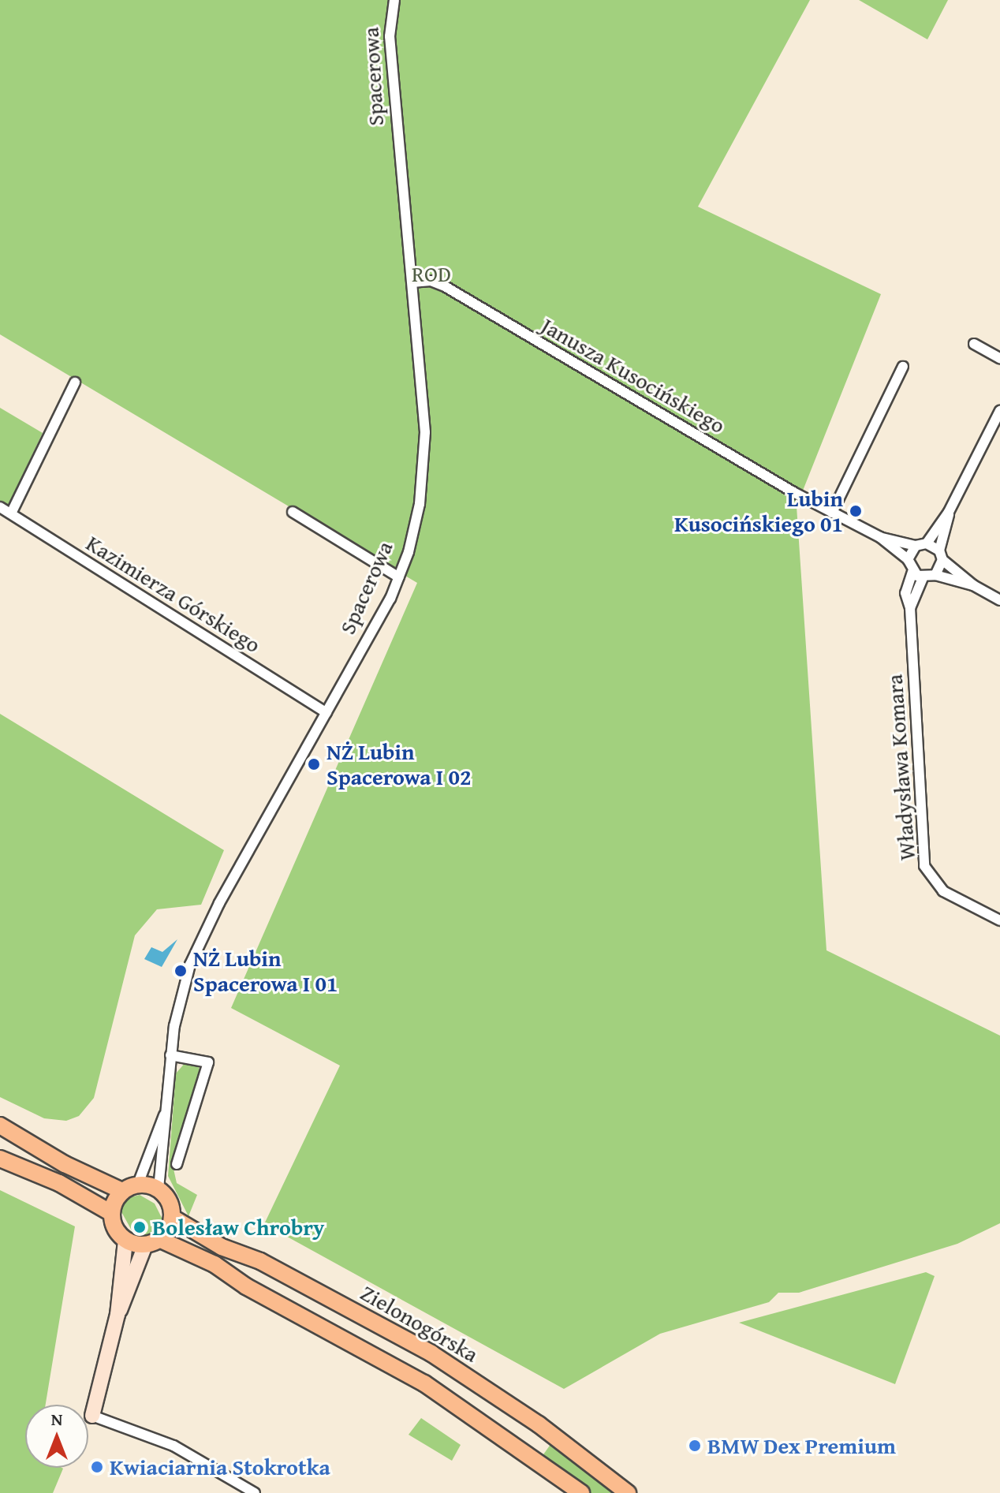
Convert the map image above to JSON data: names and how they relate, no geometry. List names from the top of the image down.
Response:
{
  "streets": {
    "main road": ["Zielonogórska"],
    "street": [
      "Spacerowa",
      "Janusza Kusocińskiego",
      "Kazimierza Górskiego",
      "Władysława Komara"
    ]
  },
  "crossings": [
    ["Spacerowa", "Janusza Kusocińskiego"],
    ["Spacerowa", "Kazimierza Górskiego"],
    ["Spacerowa", "Zielonogórska"]
  ],
  "parks": ["ROD"],
  "places": [
    "Lubin Kusocińskiego 01",
    "NŻ Lubin Spacerowa I 02",
    "NŻ Lubin Spacerowa I 01",
    "Bolesław Chrobry",
    "BMW Dex Premium",
    "Kwiaciarnia Stokrotka"
  ],
  "north": "top"
}
